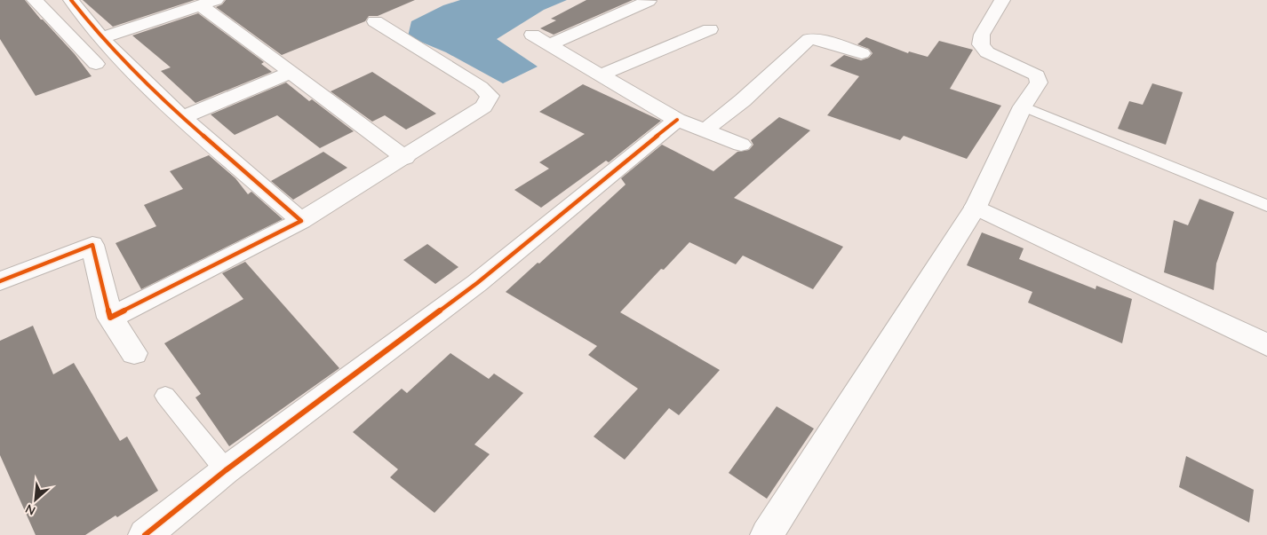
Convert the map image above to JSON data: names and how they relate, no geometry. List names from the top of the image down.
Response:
{
  "north": "bottom left"
}
